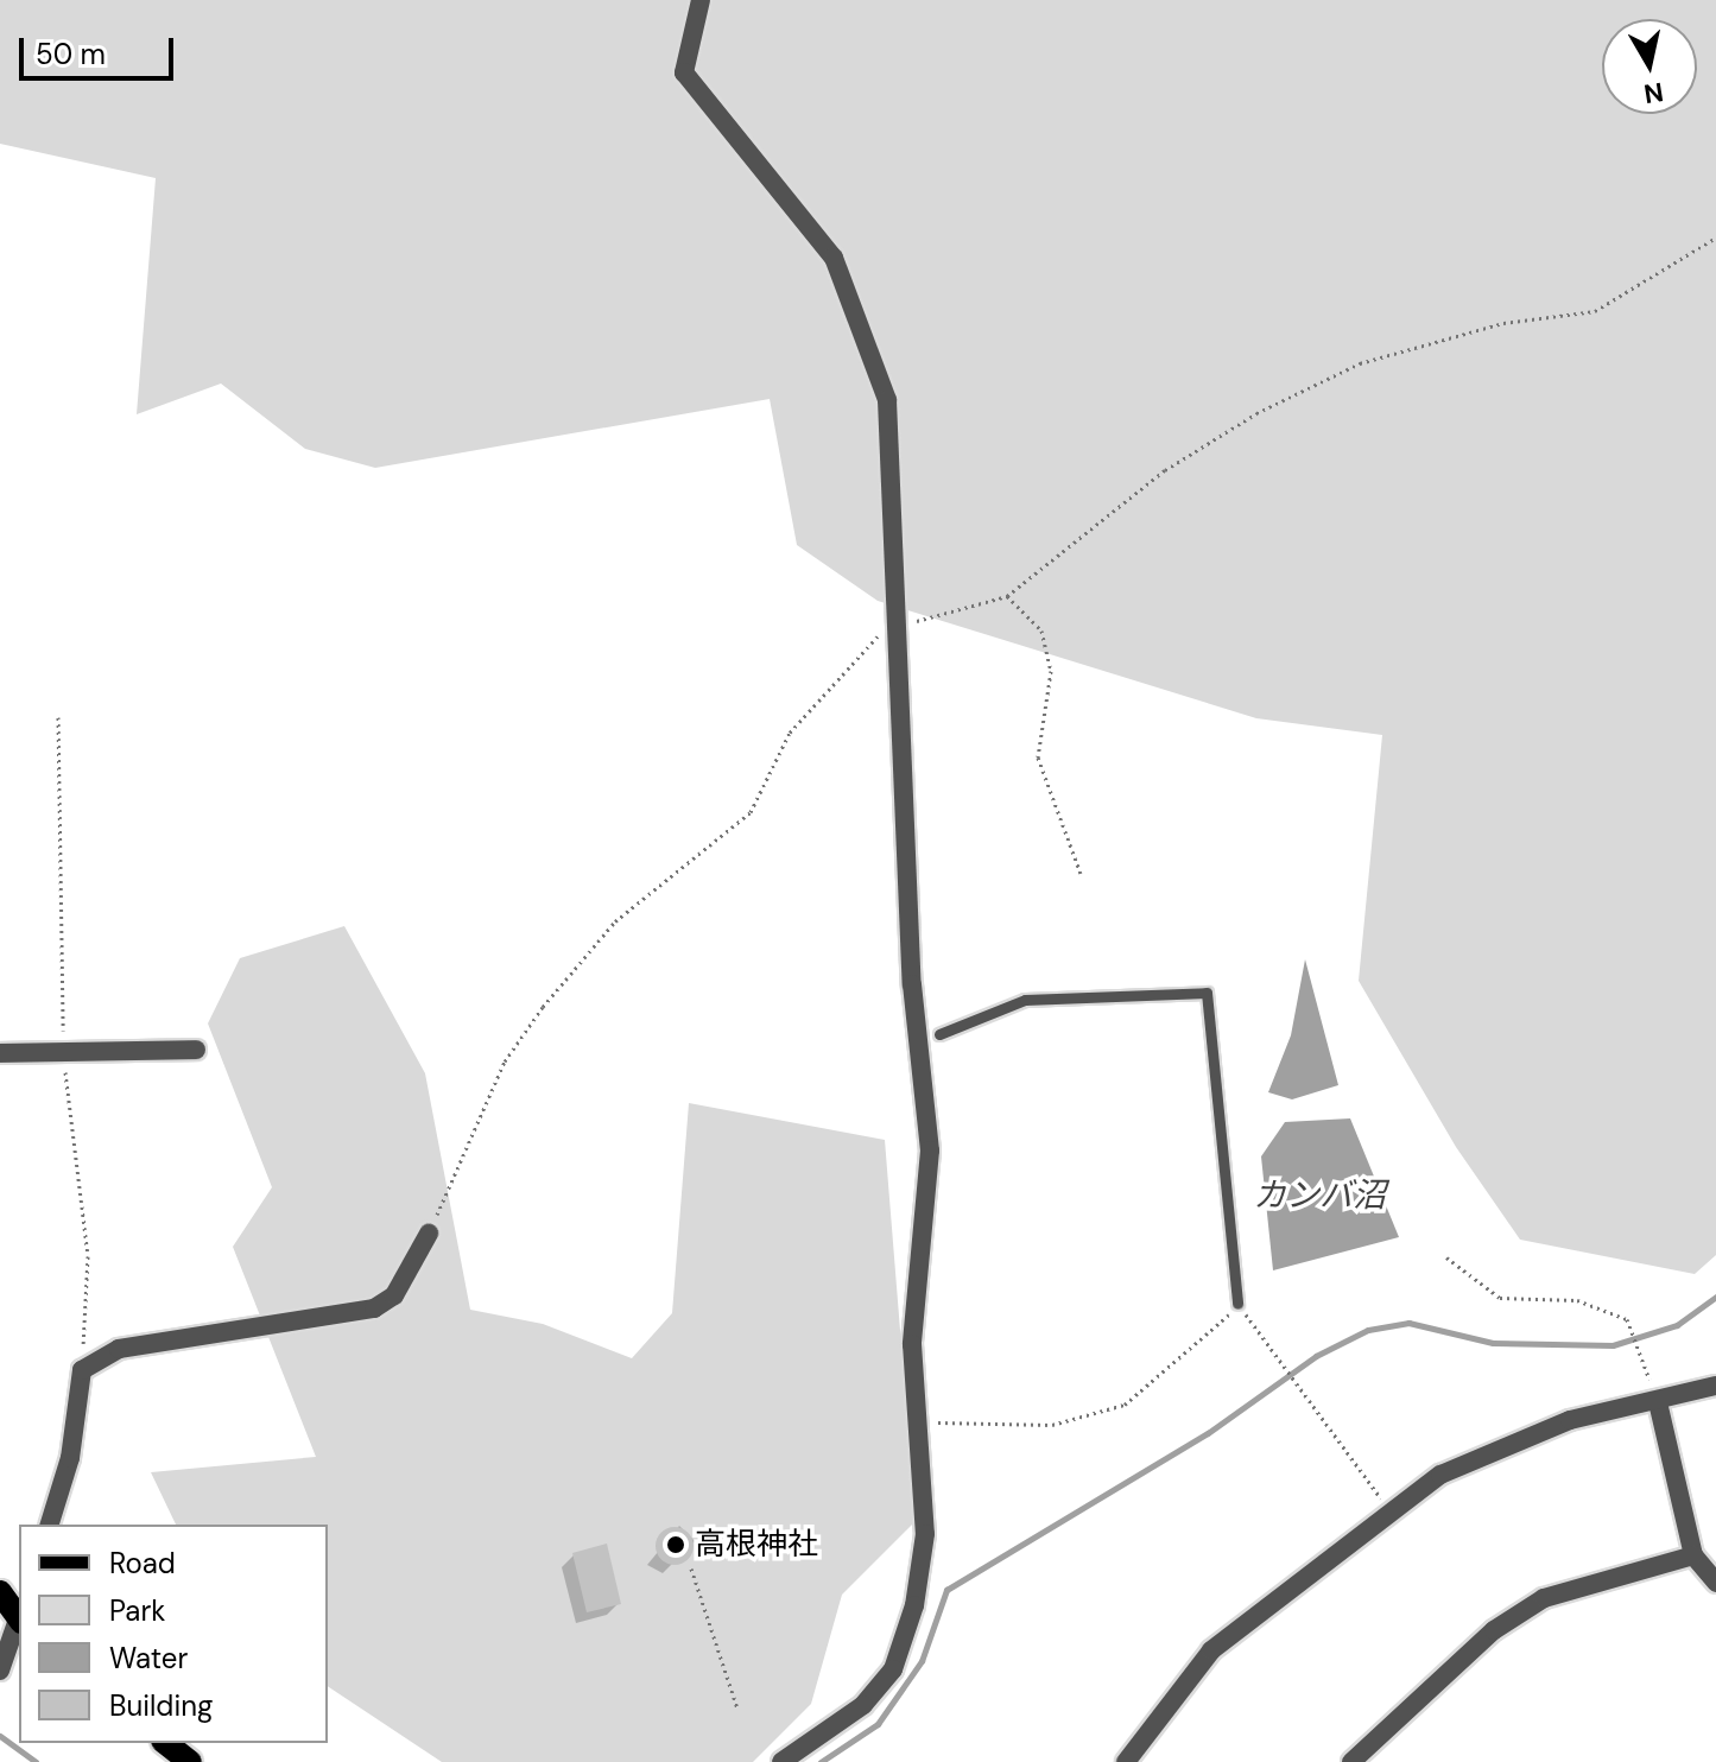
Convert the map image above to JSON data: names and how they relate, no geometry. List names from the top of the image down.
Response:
{
  "water": ["カンバ沼"],
  "places": ["高根神社"],
  "legend": [
    "Road",
    "Park",
    "Water",
    "Building"
  ],
  "scale_bar": "50 m",
  "north": "bottom"
}
